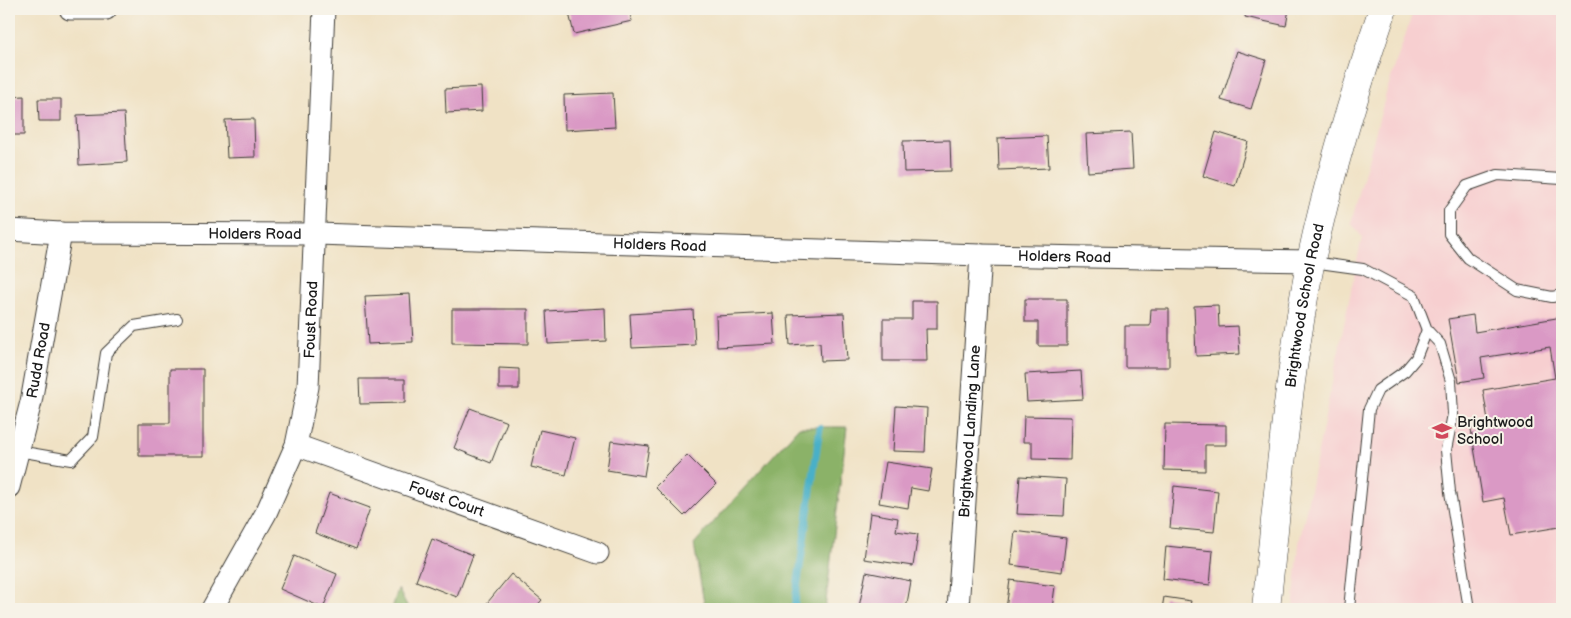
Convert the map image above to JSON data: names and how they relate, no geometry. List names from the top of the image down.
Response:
{
  "streets": {
    "main road": ["Brightwood School Road"],
    "street": [
      "Holders Road",
      "Foust Road",
      "Rudd Road",
      "Brightwood Landing Lane",
      "Foust Court"
    ]
  },
  "crossings": [
    ["Holders Road", "Brightwood School Road"],
    ["Holders Road", "Foust Road"],
    ["Holders Road", "Rudd Road"],
    ["Holders Road", "Brightwood Landing Lane"],
    ["Foust Road", "Foust Court"]
  ],
  "places": {
    "school or university": ["Brightwood School"]
  }
}
